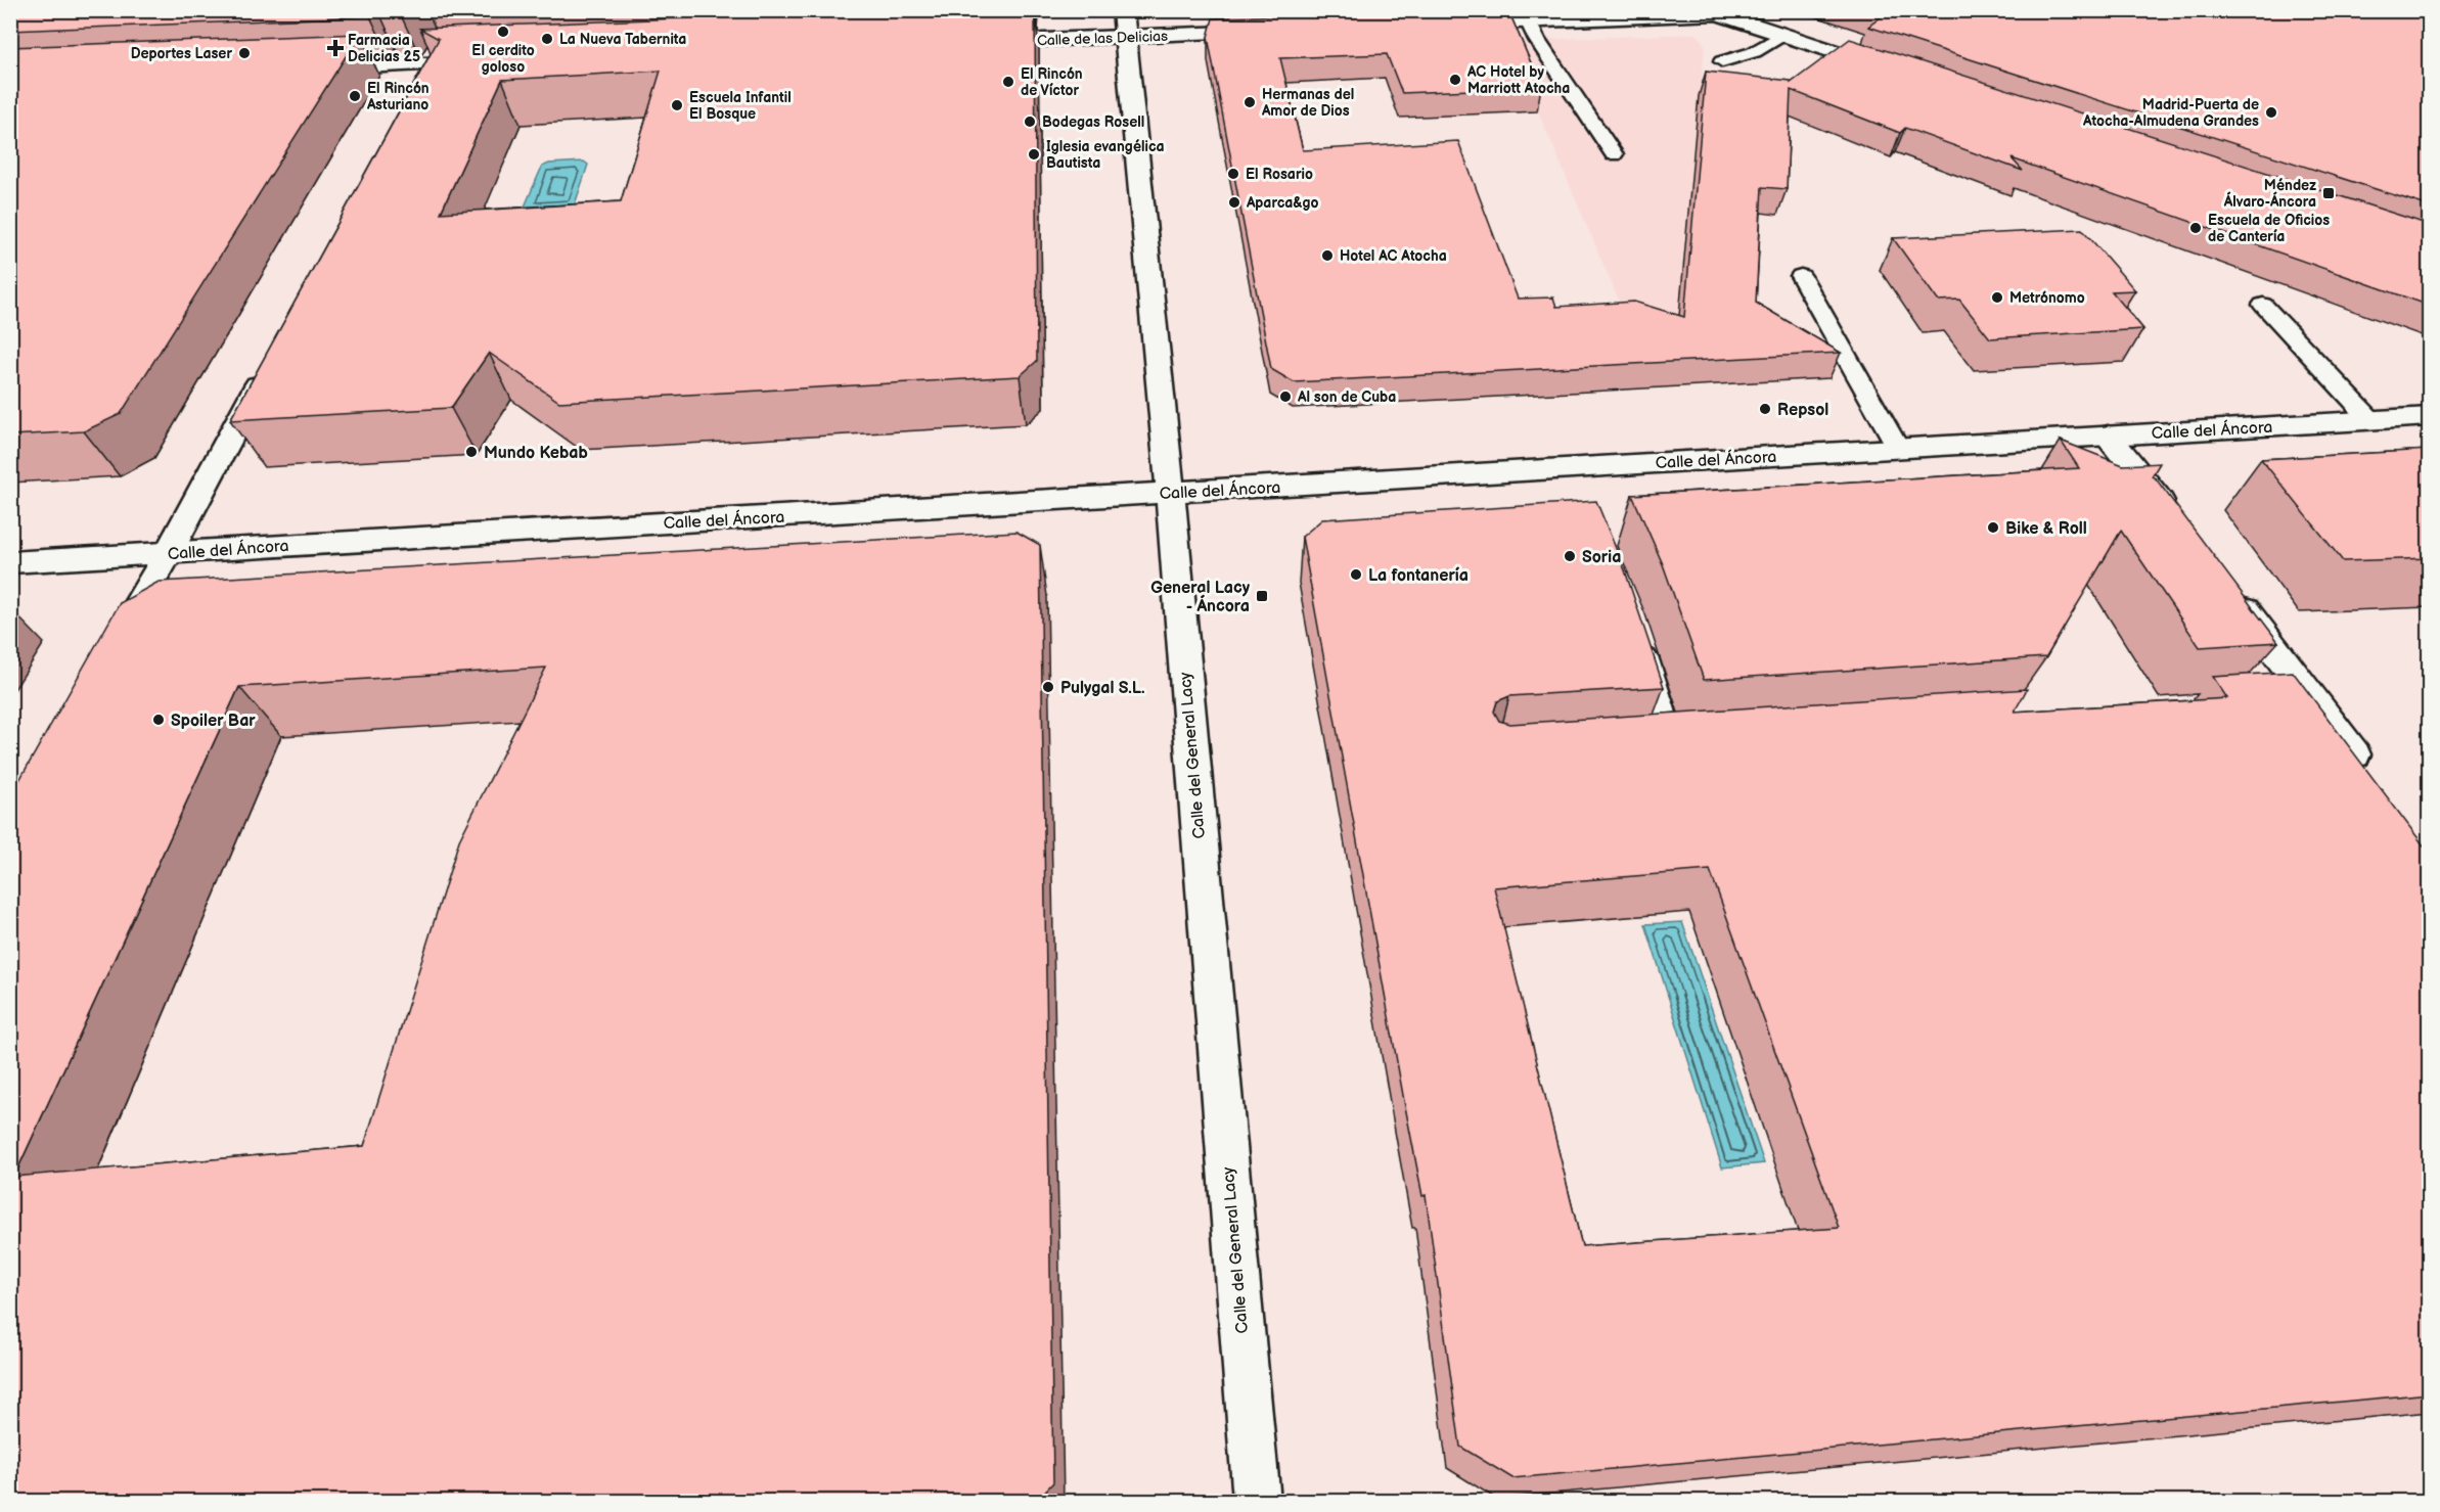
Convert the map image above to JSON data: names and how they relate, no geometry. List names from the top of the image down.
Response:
{
  "streets": {
    "street": ["Calle de las Delicias", "Calle del Áncora", "Calle del General Lacy"]
  },
  "crossings": [
    ["Calle de las Delicias", "Calle del General Lacy"],
    ["Calle del Áncora", "Calle del General Lacy"]
  ],
  "places": {
    "other": [
      "El cerdito goloso",
      "La Nueva Tabernita",
      "Deportes Laser",
      "AC Hotel by Marriott Atocha",
      "El Rincón de Víctor",
      "El Rincón Asturiano",
      "Hermanas del Amor de Dios",
      "Escuela Infantil El Bosque",
      "Madrid-Puerta de Atocha-Almudena Grandes",
      "Bodegas Rosell",
      "Iglesia evangélica Bautista",
      "El Rosario",
      "Aparca&go",
      "Escuela de Oficios de Cantería",
      "Hotel AC Atocha",
      "Metrónomo",
      "Al son de Cuba",
      "Repsol",
      "Mundo Kebab",
      "Bike & Roll",
      "Soria",
      "La fontanería",
      "Pulygal S.L.",
      "Spoiler Bar"
    ],
    "health": ["Farmacia Delicias 25"],
    "transit": ["Méndez Álvaro-Áncora", "General Lacy - Áncora"]
  }
}
